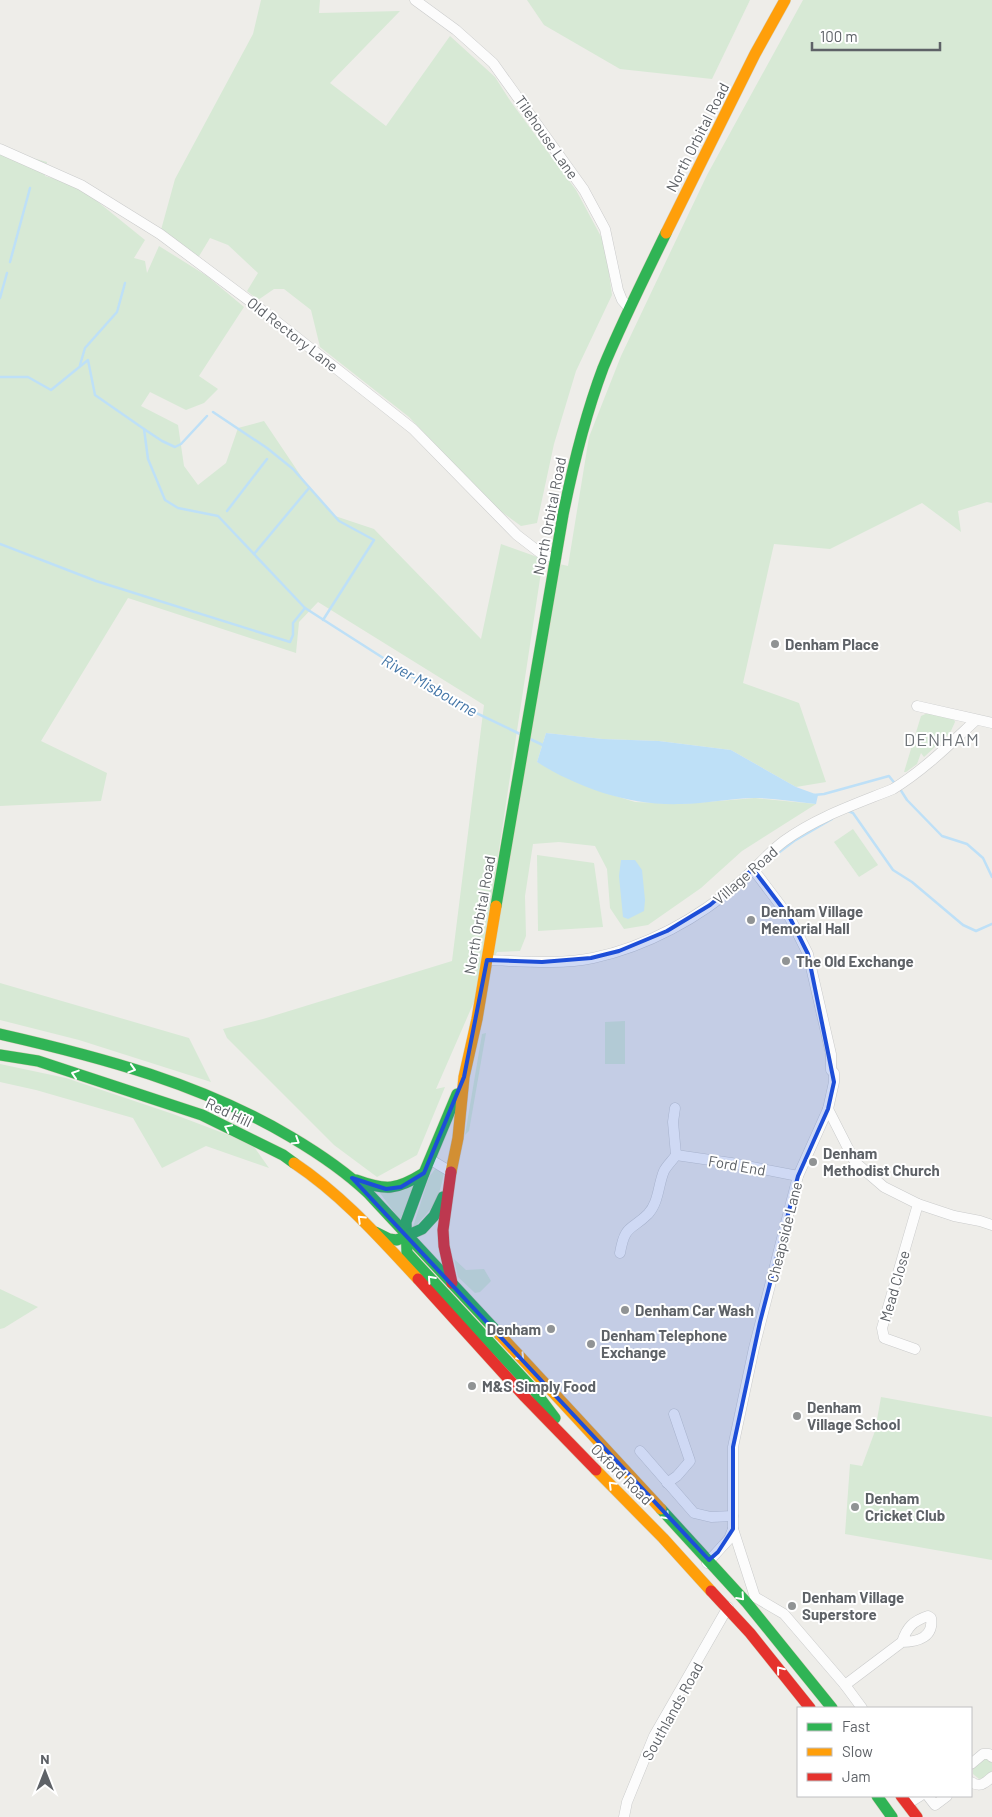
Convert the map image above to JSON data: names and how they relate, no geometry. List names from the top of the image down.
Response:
{
  "streets": {
    "main road": ["North Orbital Road", "Red Hill", "Oxford Road"],
    "street": [
      "Tilehouse Lane",
      "Old Rectory Lane",
      "Village Road",
      "Ford End",
      "Cheapside Lane",
      "Mead Close",
      "Southlands Road"
    ]
  },
  "crossings": [
    ["Tilehouse Lane", "North Orbital Road"],
    ["North Orbital Road", "Old Rectory Lane"],
    ["North Orbital Road", "Village Road"],
    ["North Orbital Road", "Red Hill"],
    ["North Orbital Road", "Oxford Road"],
    ["Village Road", "Cheapside Lane"],
    ["Red Hill", "Oxford Road"],
    ["Ford End", "Cheapside Lane"],
    ["Oxford Road", "Southlands Road"]
  ],
  "districts": ["DENHAM"],
  "water": ["River Misbourne"],
  "places": [
    "Denham Place",
    "Denham Village Memorial Hall",
    "The Old Exchange",
    "Denham Methodist Church",
    "Denham Car Wash",
    "Denham",
    "Denham Telephone Exchange",
    "M&S Simply Food",
    "Denham Village School",
    "Denham Cricket Club",
    "Denham Village Superstore"
  ],
  "legend": ["Fast", "Slow", "Jam"],
  "scale_bar": "100 m",
  "north": "top"
}
